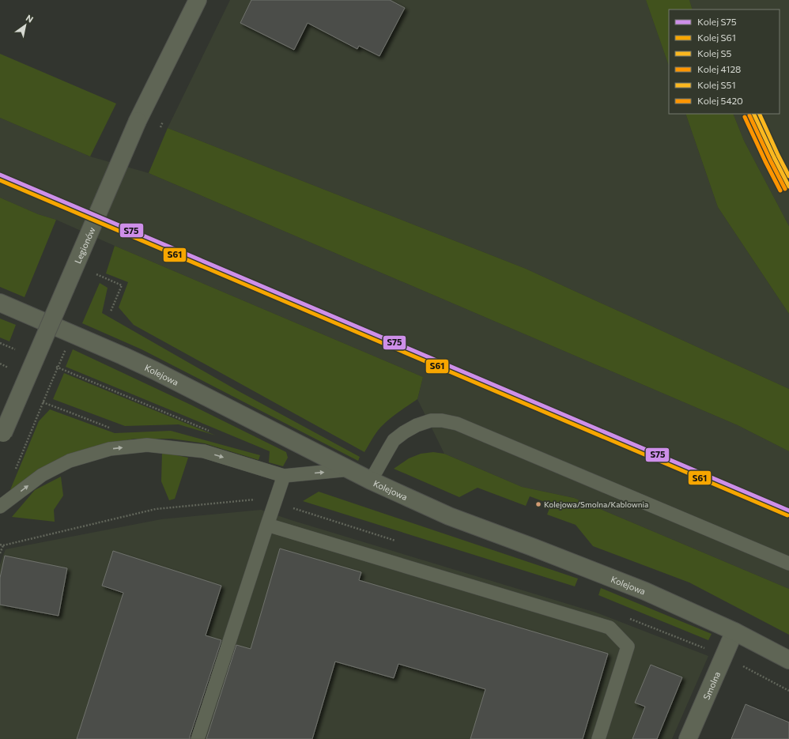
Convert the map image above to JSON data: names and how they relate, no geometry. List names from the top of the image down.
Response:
{
  "streets": {
    "street": ["Legionów", "Kolejowa", "Smolna"]
  },
  "crossings": [
    ["Kolejowa", "Smolna"]
  ],
  "places": ["Kolejowa/Smolna/Kablownia"],
  "lines": [
    "rail line S5",
    "rail line S51",
    "rail line 4128",
    "rail line 5420",
    "rail line S75",
    "rail line S61"
  ],
  "legend": [
    "Kolej S75",
    "Kolej S61",
    "Kolej S5",
    "Kolej 4128",
    "Kolej S51",
    "Kolej 5420"
  ],
  "north": "top right"
}
